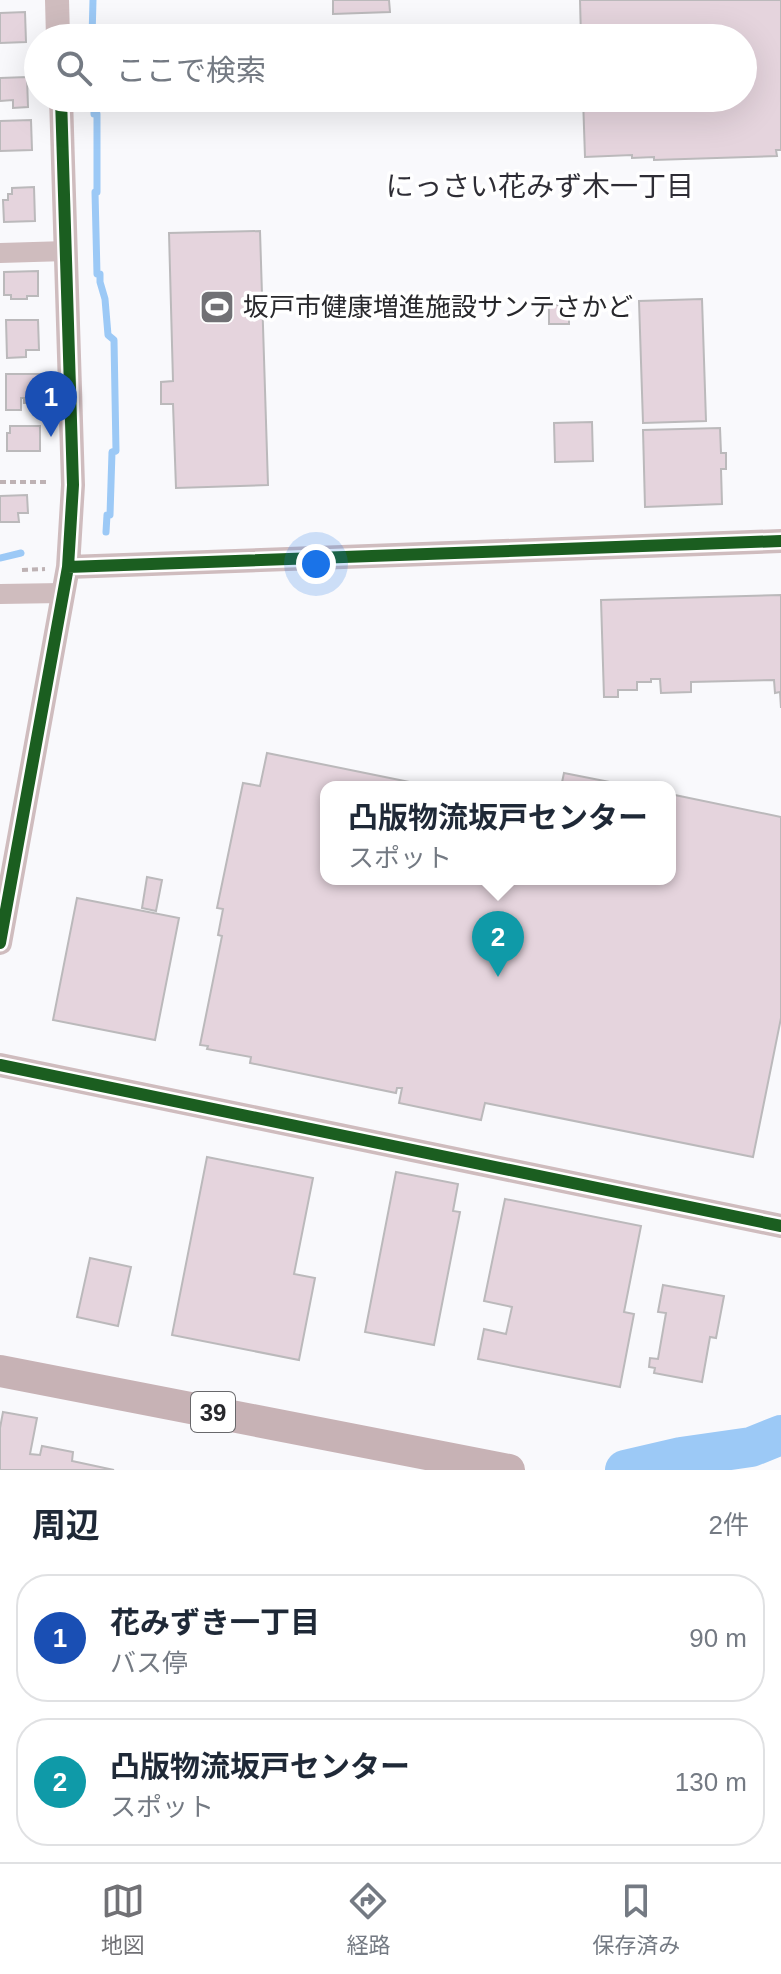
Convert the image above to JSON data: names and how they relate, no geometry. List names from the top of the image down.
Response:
{
  "streets": {
    "main road": ["39"]
  },
  "districts": ["にっさい花みず木一丁目"],
  "places": {
    "sports": ["坂戸市健康増進施設サンテさかど"]
  },
  "page": {
    "search": "ここで検索",
    "pins": ["1", "2"],
    "popup": ["凸版物流坂戸センター", "スポット"],
    "heading": ["周辺", "2件"],
    "list": [
      {
        "mark": "1",
        "name": "花みずき一丁目",
        "note": "バス停",
        "value": "90 m"
      },
      {
        "mark": "2",
        "name": "凸版物流坂戸センター",
        "note": "スポット",
        "value": "130 m"
      }
    ],
    "nav": ["地図", "経路", "保存済み"]
  }
}
